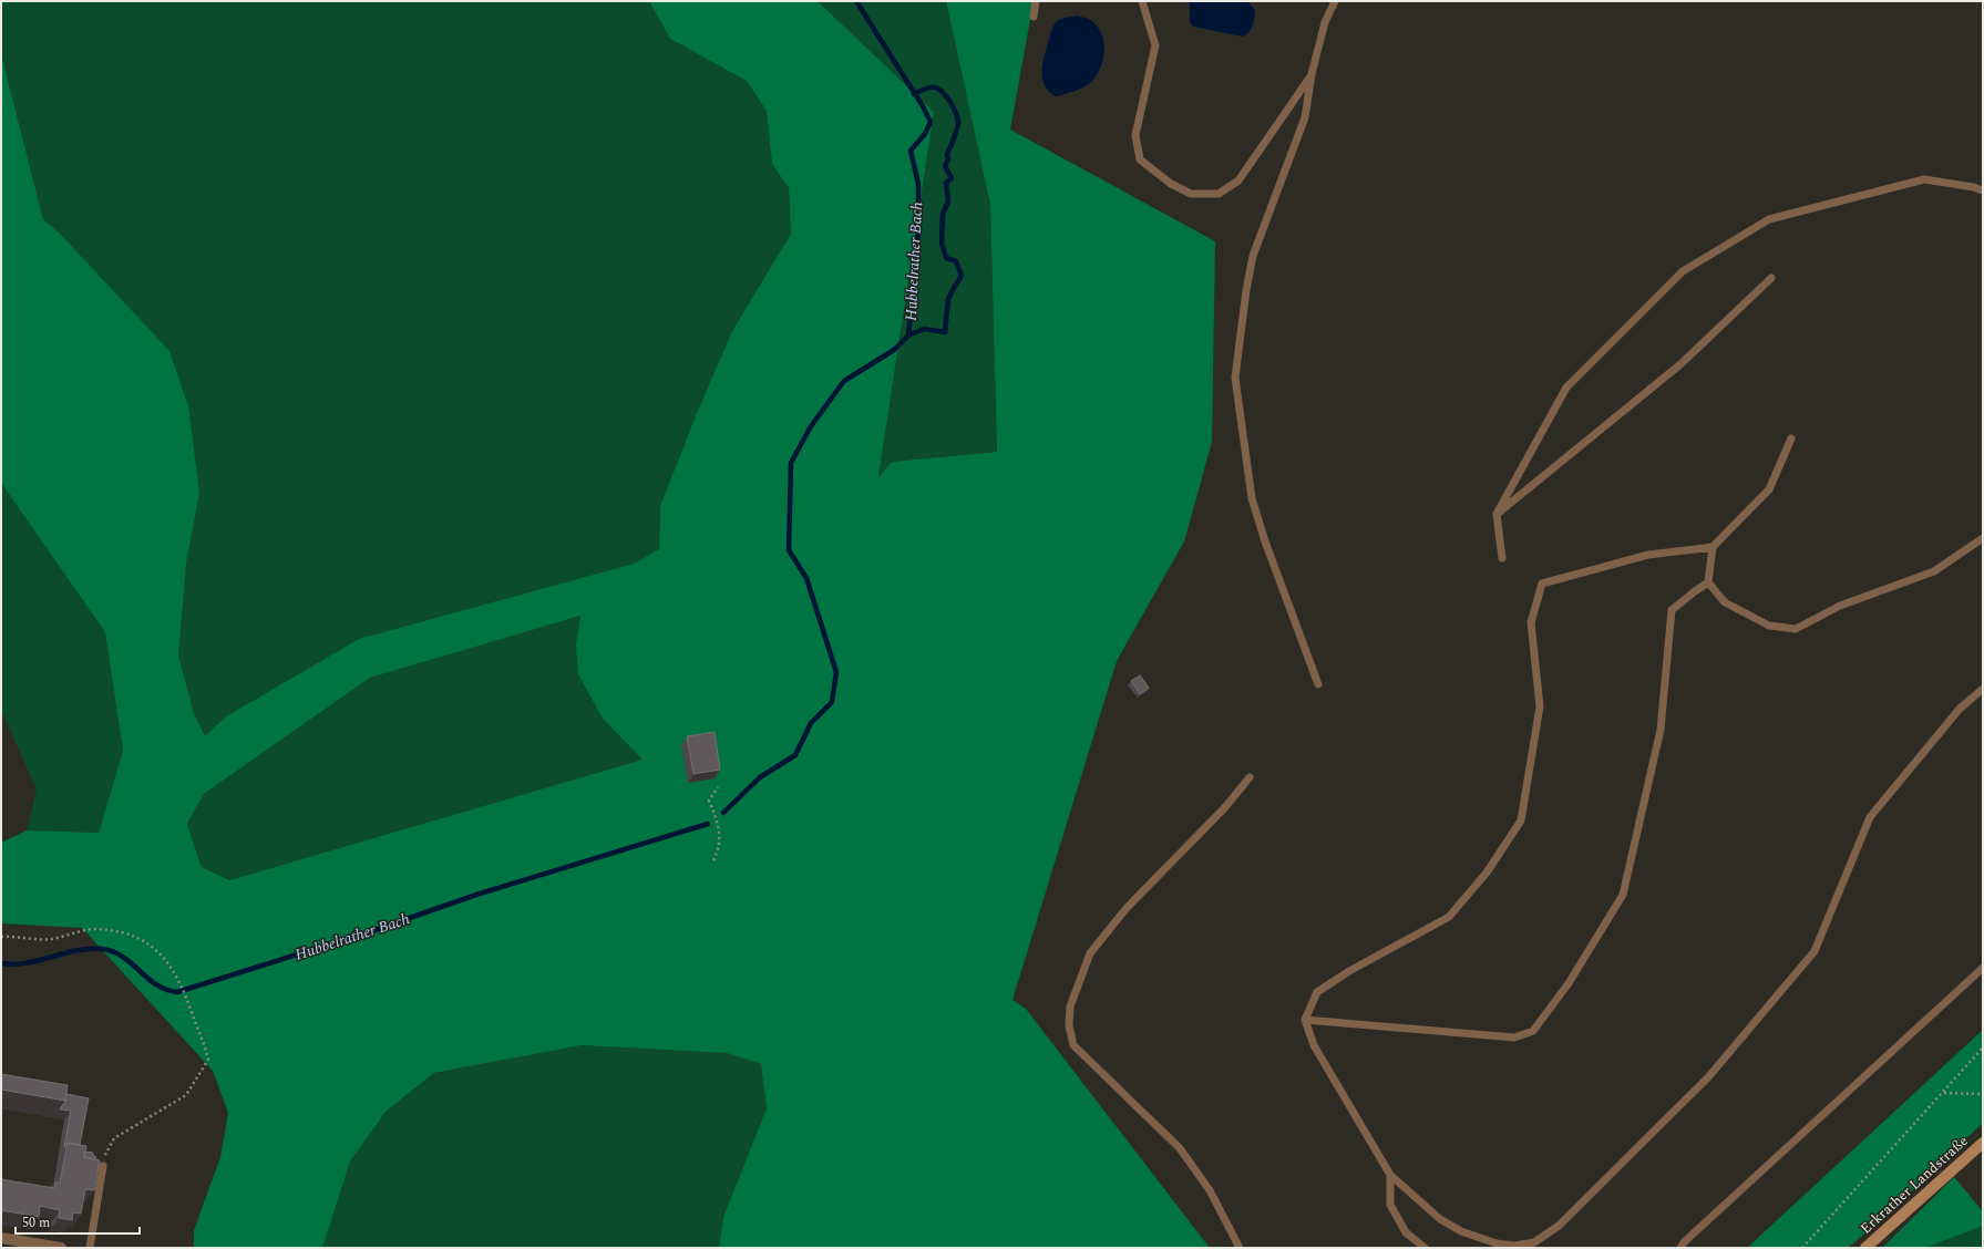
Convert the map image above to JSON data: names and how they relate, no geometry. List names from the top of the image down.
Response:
{
  "streets": {
    "street": ["Erkrather Landstraße"]
  },
  "water": ["Hubbelrather Bach"],
  "scale_bar": "50 m"
}
